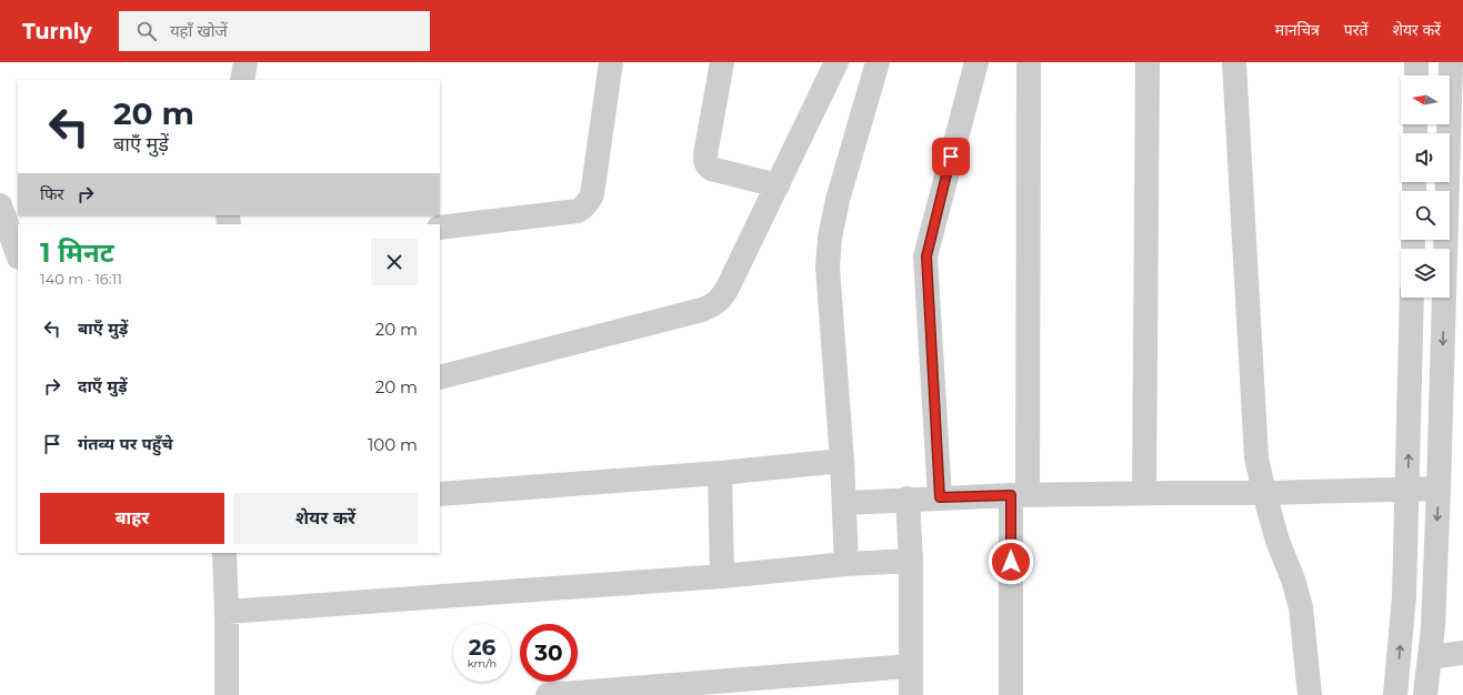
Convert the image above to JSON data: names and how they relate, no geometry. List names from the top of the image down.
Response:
{
  "north": "left",
  "page": {
    "header": "Turnly",
    "search": "यहाँ खोजें",
    "nav": ["मानचित्र", "परतें", "शेयर करें"],
    "turn": ["20 m", "बाएँ मुड़ें"],
    "then": "फिर",
    "heading": ["1 मिनट", "140 m · 16:11"],
    "list": [
      {
        "name": "बाएँ मुड़ें",
        "value": "20 m"
      },
      {
        "name": "दाएँ मुड़ें",
        "value": "20 m"
      },
      {
        "name": "गंतव्य पर पहुँचे",
        "value": "100 m"
      }
    ],
    "buttons": ["बाहर", "शेयर करें"],
    "speed": "26 km/h",
    "limit": "30"
  }
}
